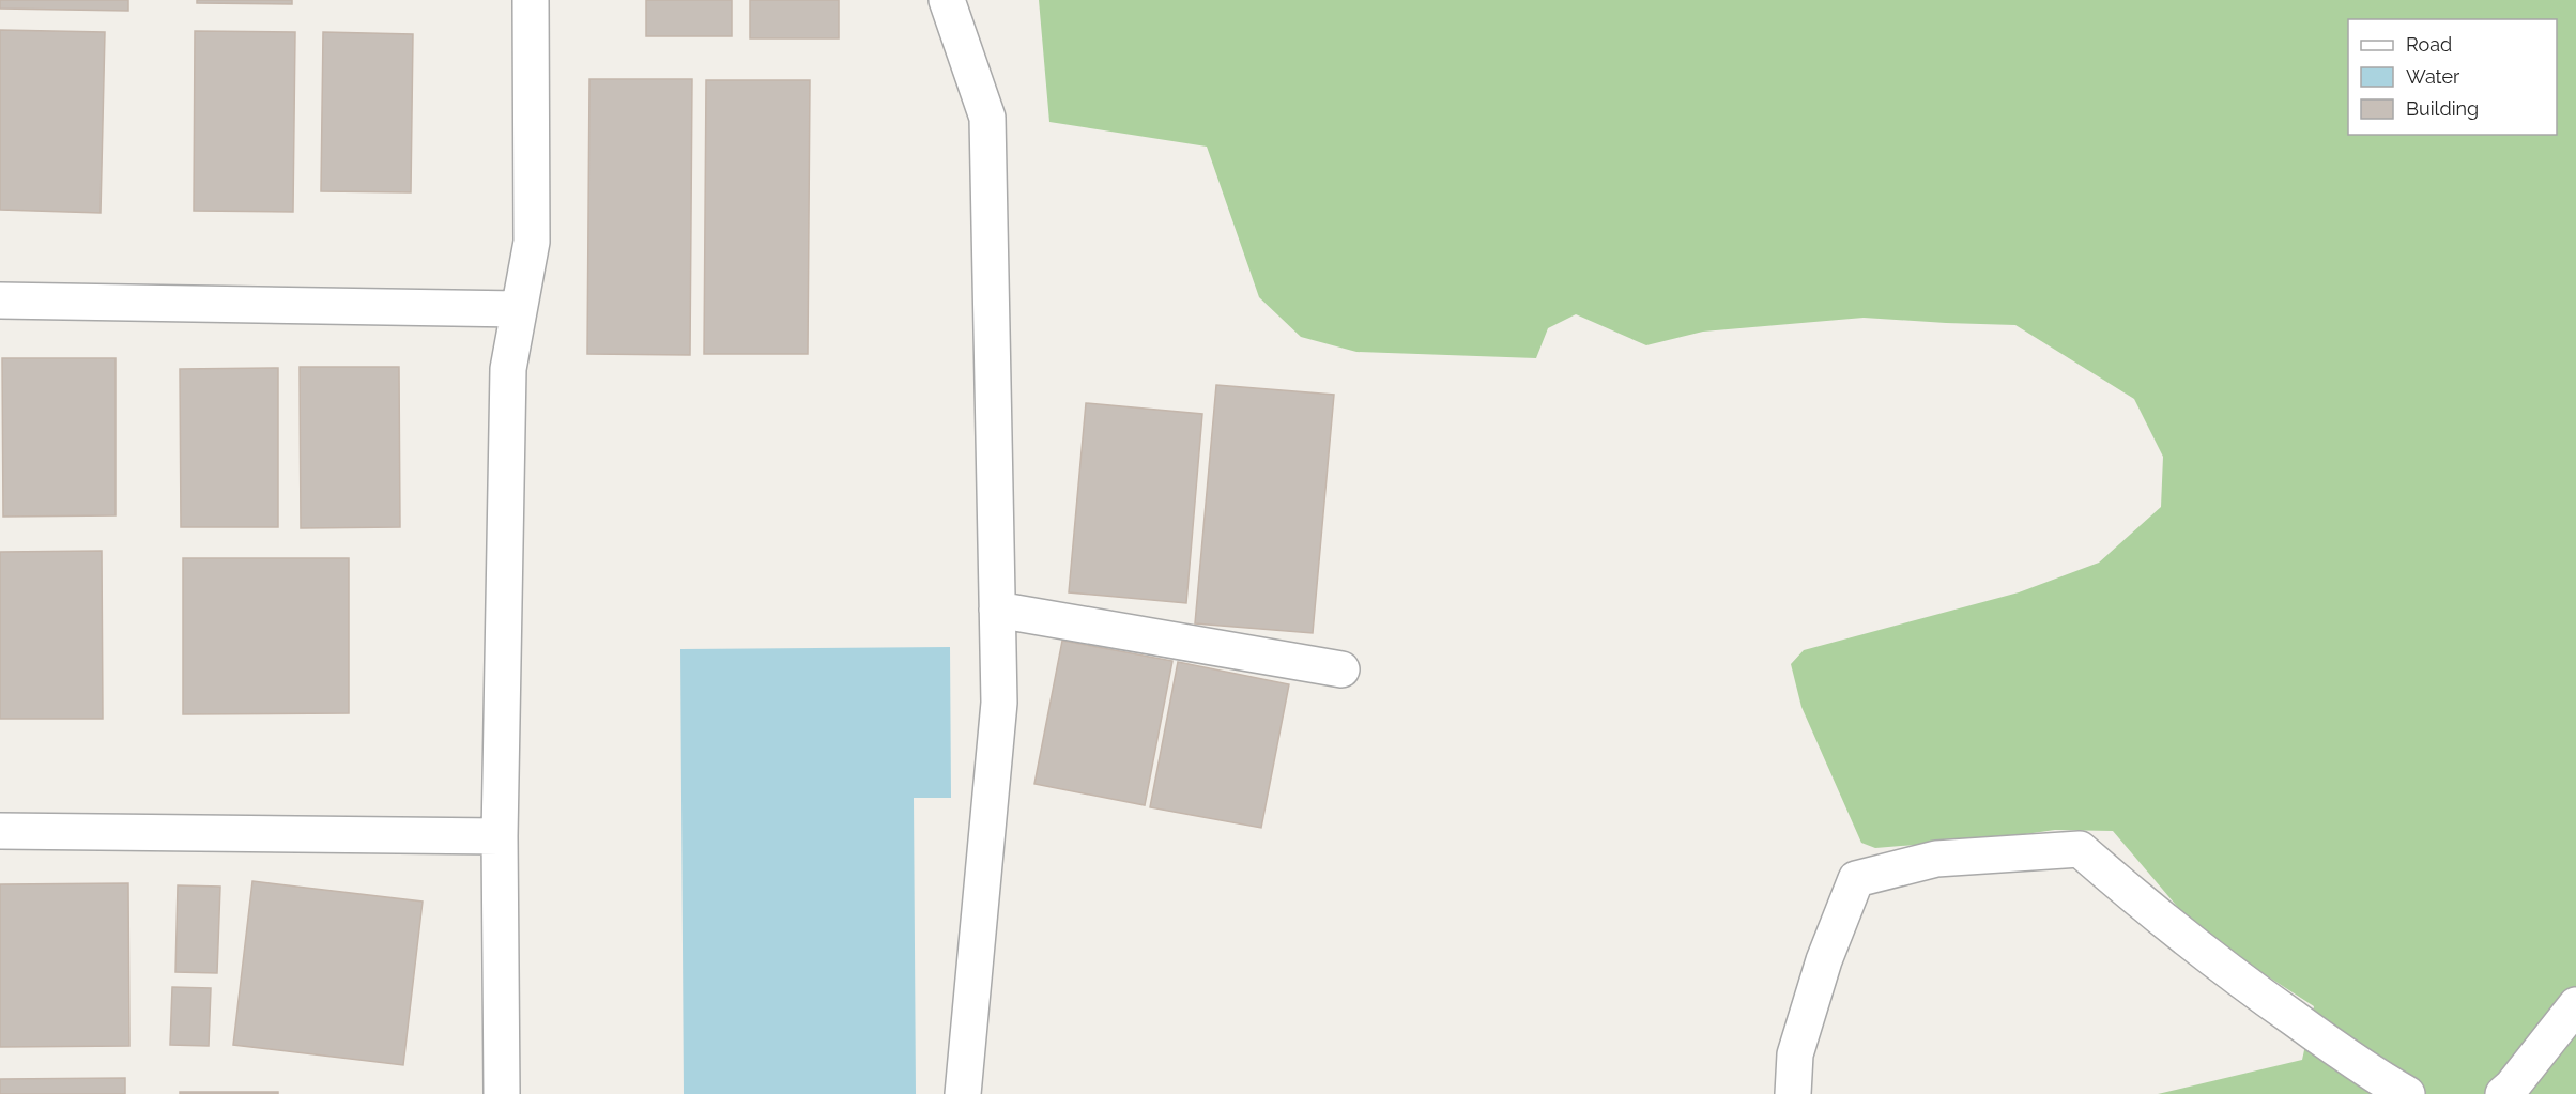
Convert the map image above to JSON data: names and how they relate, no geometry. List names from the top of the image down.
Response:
{
  "legend": ["Road", "Water", "Building"]
}
